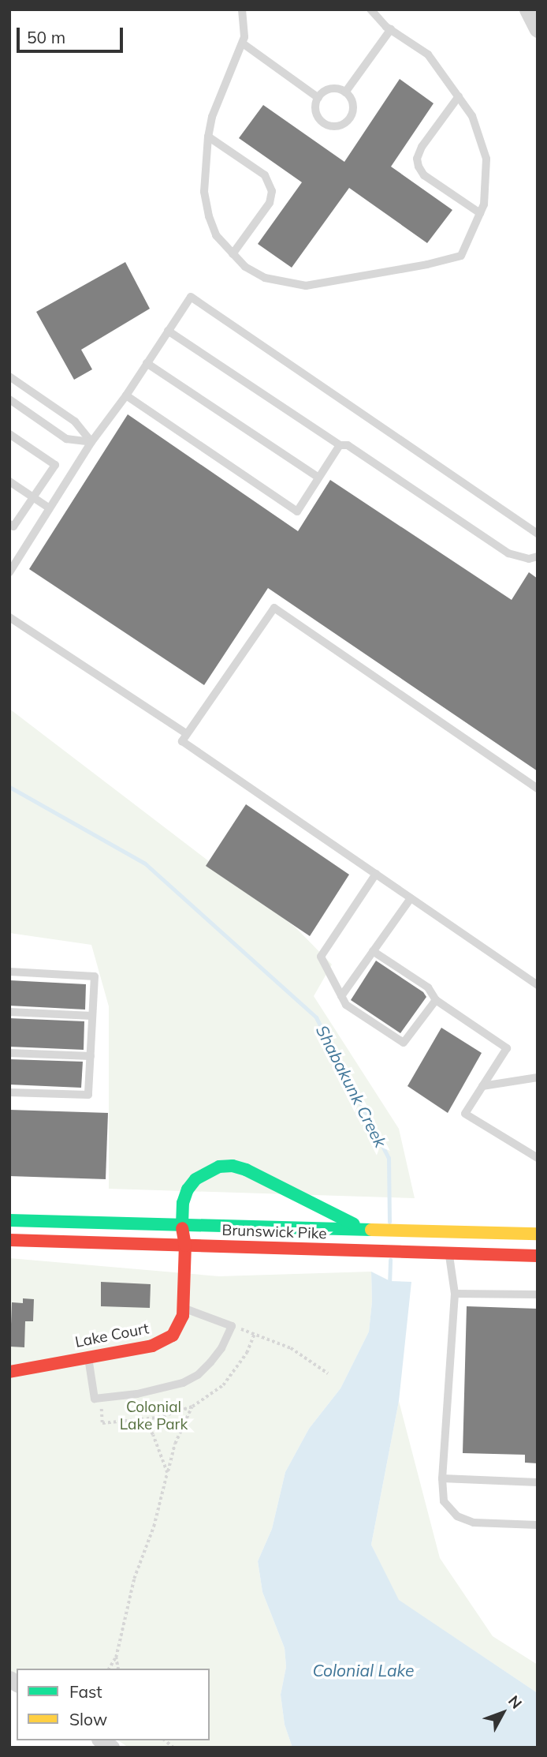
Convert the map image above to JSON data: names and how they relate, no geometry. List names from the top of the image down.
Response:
{
  "streets": {
    "main road": ["Brunswick Pike", "Lake Court"]
  },
  "crossings": [
    ["Brunswick Pike", "Lake Court"]
  ],
  "water": ["Shabakunk Creek", "Colonial Lake"],
  "parks": ["Colonial Lake Park"],
  "legend": ["Fast", "Slow"],
  "scale_bar": "50 m",
  "north": "top right"
}
